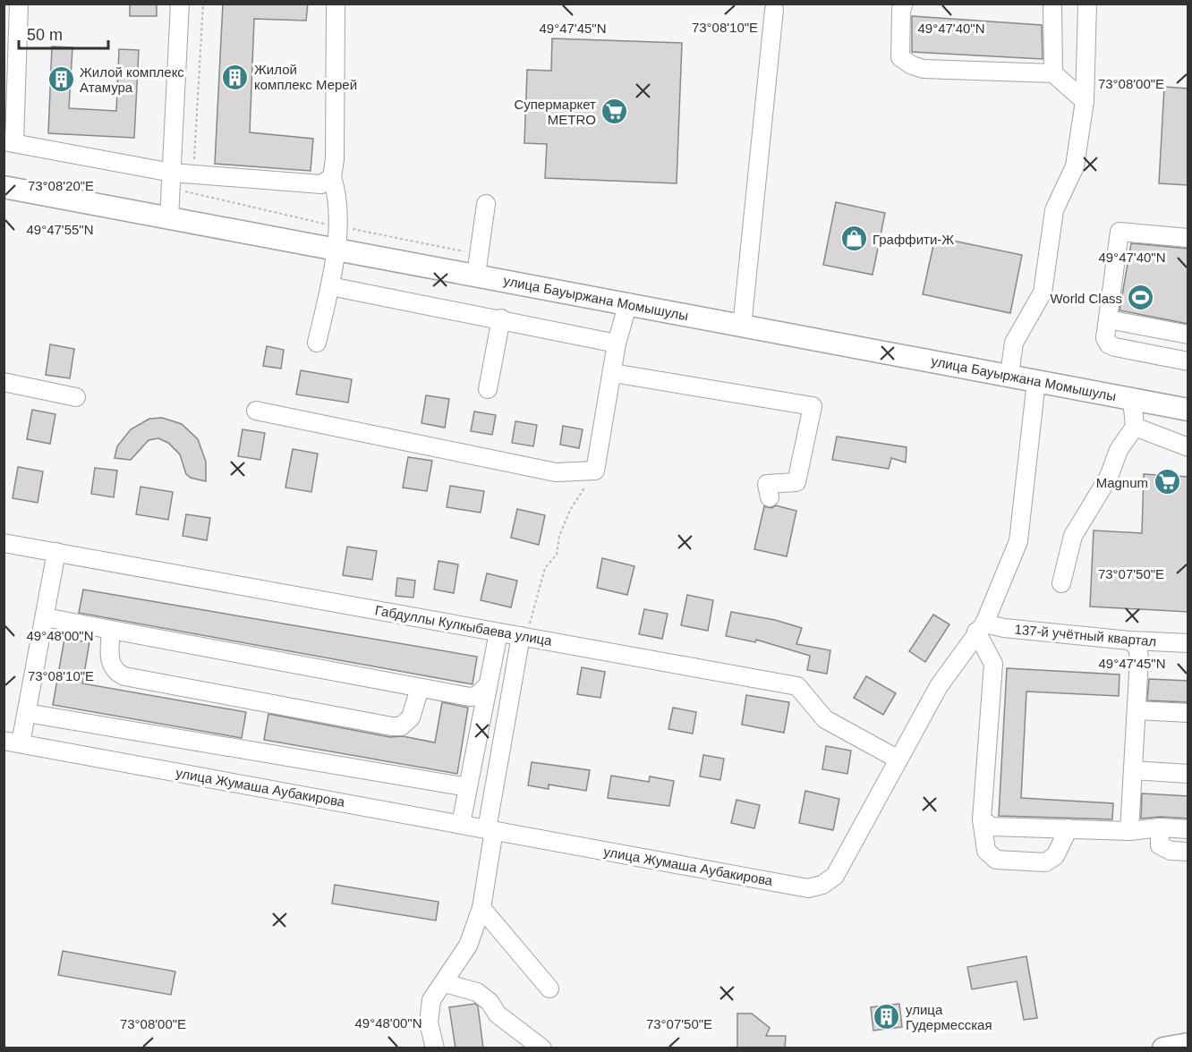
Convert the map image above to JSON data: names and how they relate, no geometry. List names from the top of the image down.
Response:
{
  "streets": {
    "main road": ["улица Бауыржана Момышулы"],
    "street": ["Габдуллы Кулкыбаева улица", "137-й учётный квартал", "улица Жумаша Аубакирова"]
  },
  "crossings": [
    ["улица Бауыржана Момышулы", "улица Жумаша Аубакирова"],
    ["Габдуллы Кулкыбаева улица", "улица Жумаша Аубакирова"],
    ["137-й учётный квартал", "улица Жумаша Аубакирова"]
  ],
  "places": {
    "building": ["Жилой комплекс Мерей", "Жилой комплекс Атамура", "улица Гудермесская"],
    "supermarket": ["Супермаркет METRO", "Magnum"],
    "shop": ["Граффити-Ж"],
    "sports": ["World Class"]
  },
  "scale_bar": "50 m",
  "coordinates": [
    "73°08'10\"E",
    "49°47'40\"N",
    "49°47'45\"N",
    "73°08'00\"E",
    "73°08'20\"E",
    "49°47'55\"N",
    "73°07'50\"E",
    "49°48'00\"N"
  ]
}
